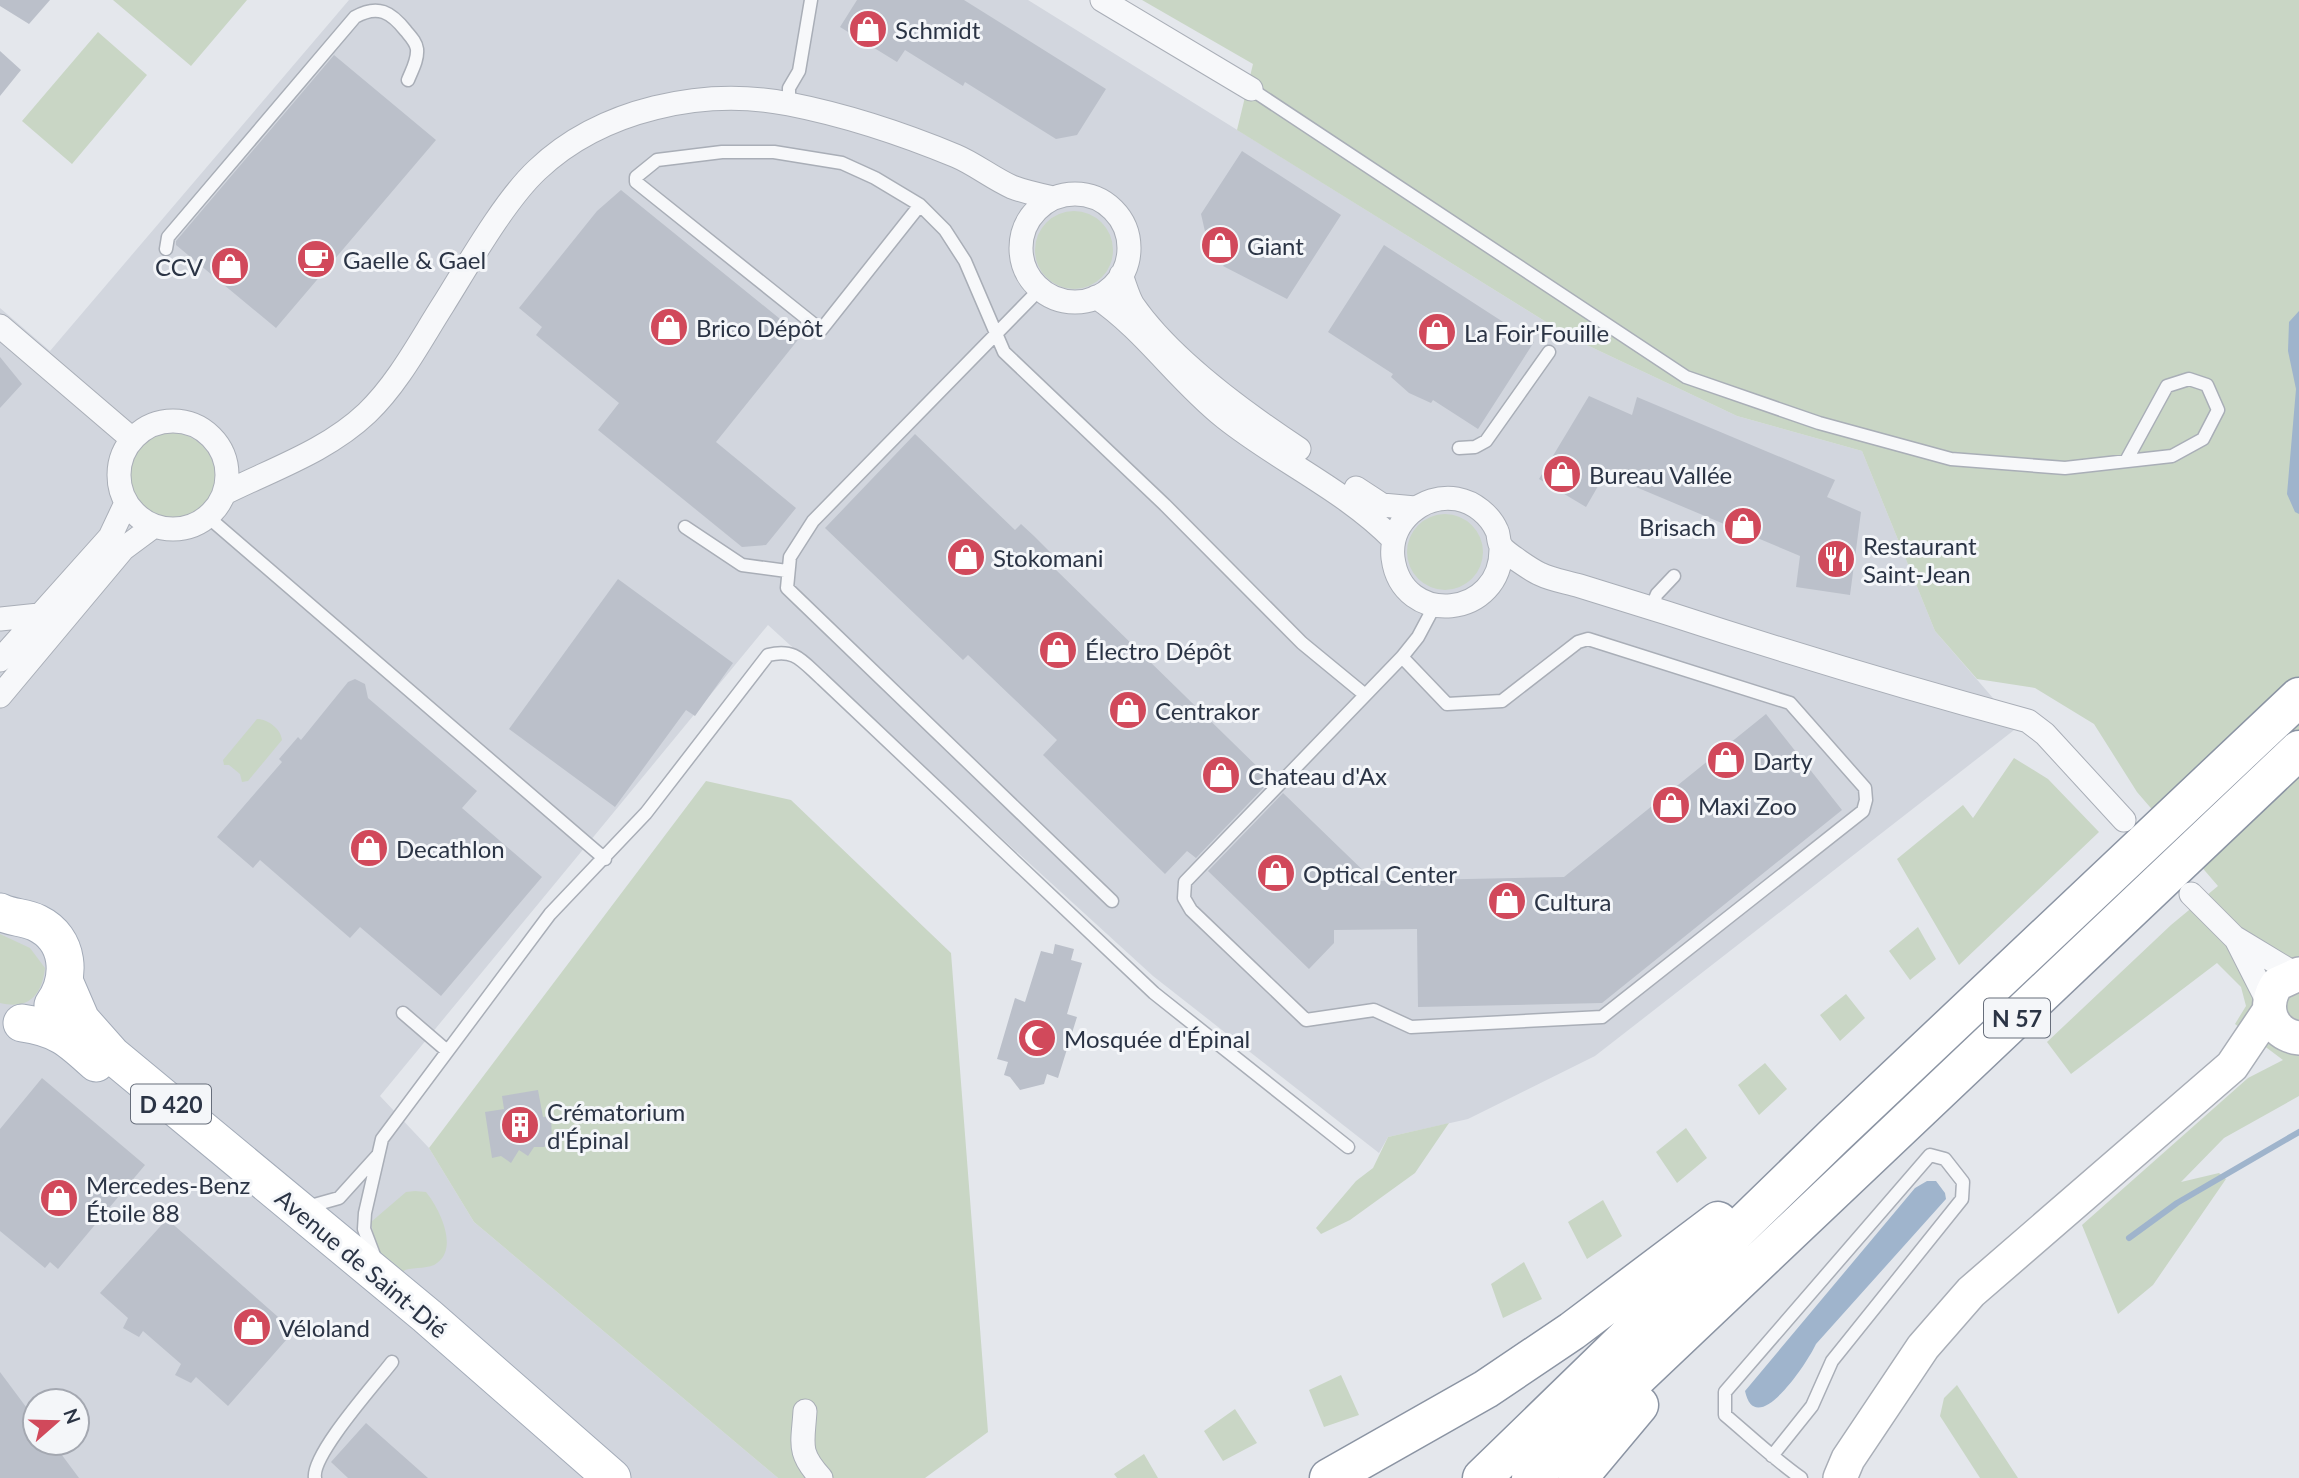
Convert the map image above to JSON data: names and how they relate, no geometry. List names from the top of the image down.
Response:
{
  "streets": {
    "highway": ["N 57"],
    "main road": ["D 420", "Avenue de Saint-Dié"]
  },
  "places": {
    "shop": [
      "Schmidt",
      "Giant",
      "CCV",
      "Brico Dépôt",
      "La Foir'Fouille",
      "Bureau Vallée",
      "Brisach",
      "Stokomani",
      "Électro Dépôt",
      "Centrakor",
      "Darty",
      "Chateau d'Ax",
      "Maxi Zoo",
      "Decathlon",
      "Optical Center",
      "Cultura",
      "Mercedes-Benz Étoile 88",
      "Véloland"
    ],
    "cafe": ["Gaelle & Gael"],
    "restaurant": ["Restaurant Saint-Jean"],
    "mosque": ["Mosquée d'Épinal"],
    "building": ["Crématorium d'Épinal"]
  },
  "north": "right"
}
